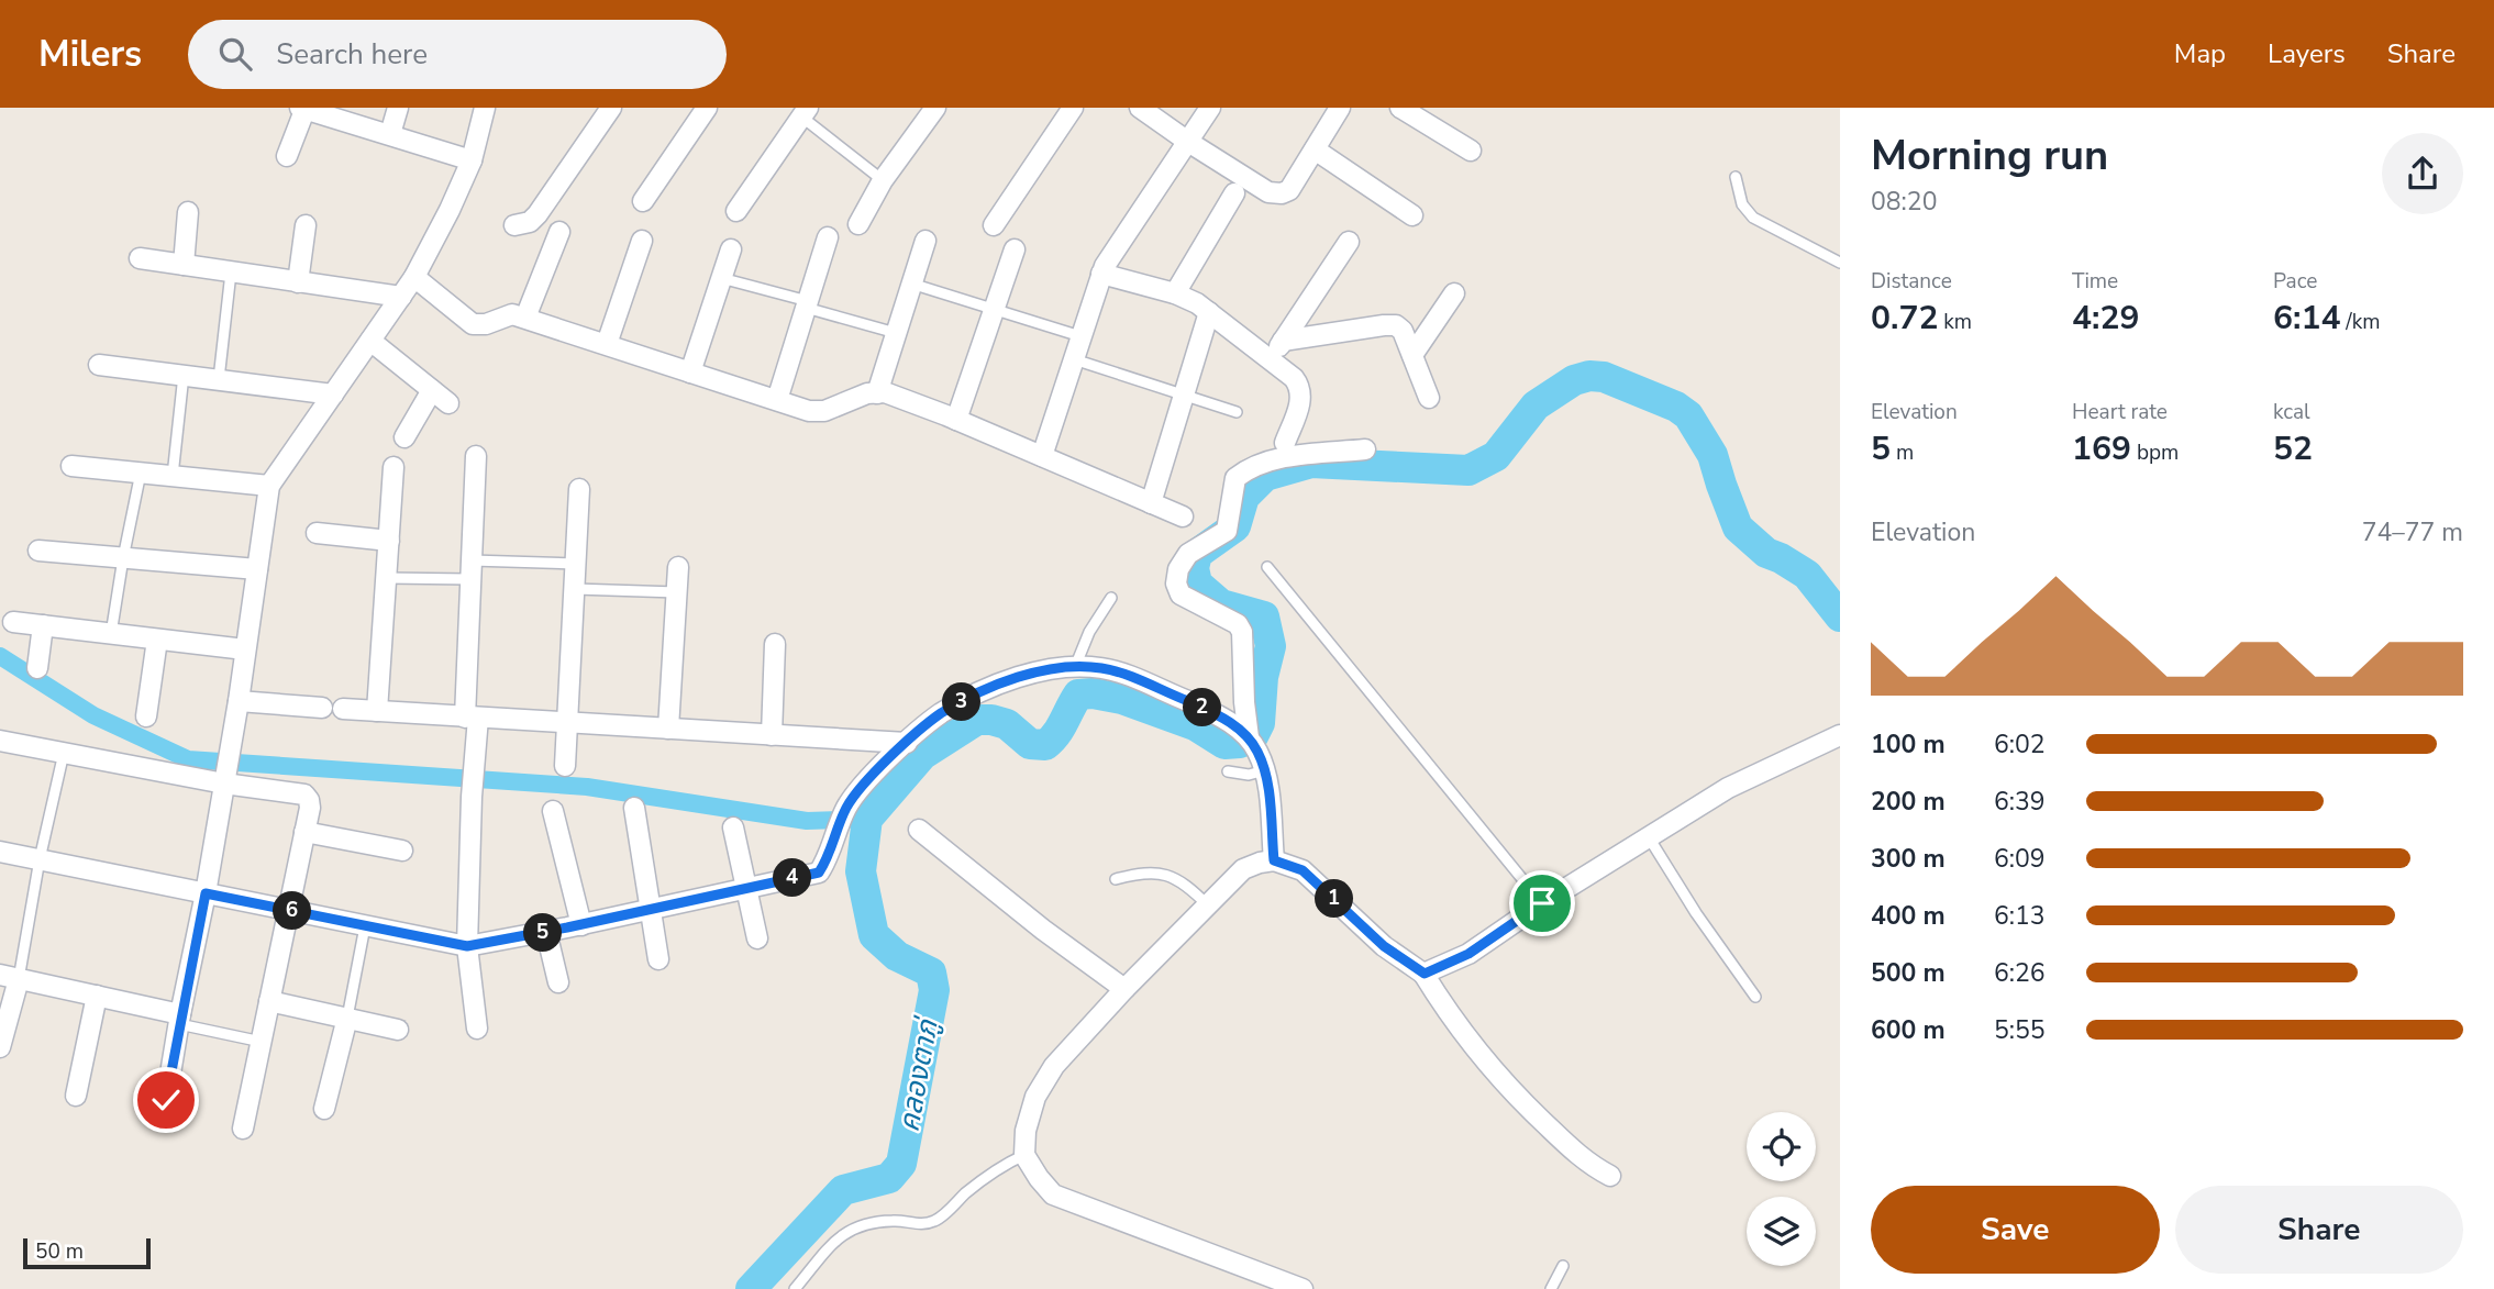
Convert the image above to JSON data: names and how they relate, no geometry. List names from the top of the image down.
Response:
{
  "water": ["คลองตาภู่"],
  "scale_bar": "50 m",
  "page": {
    "header": "Milers",
    "search": "Search here",
    "nav": ["Map", "Layers", "Share"],
    "heading": ["Morning run", "08:20"],
    "stats": [
      ["Distance", "0.72 km"],
      ["Time", "4:29"],
      ["Pace", "6:14 /km"],
      ["Elevation", "5 m"],
      ["Heart rate", "169 bpm"],
      ["kcal", "52"]
    ],
    "chart": ["Elevation", "74–77 m"],
    "pins": [
      "3",
      "2",
      "4",
      "1",
      "6",
      "5"
    ],
    "list": [
      {
        "name": "100 m",
        "note": "6:02"
      },
      {
        "name": "200 m",
        "note": "6:39"
      },
      {
        "name": "300 m",
        "note": "6:09"
      },
      {
        "name": "400 m",
        "note": "6:13"
      },
      {
        "name": "500 m",
        "note": "6:26"
      },
      {
        "name": "600 m",
        "note": "5:55"
      }
    ],
    "buttons": ["Save", "Share"],
    "scale": "50 m"
  }
}
